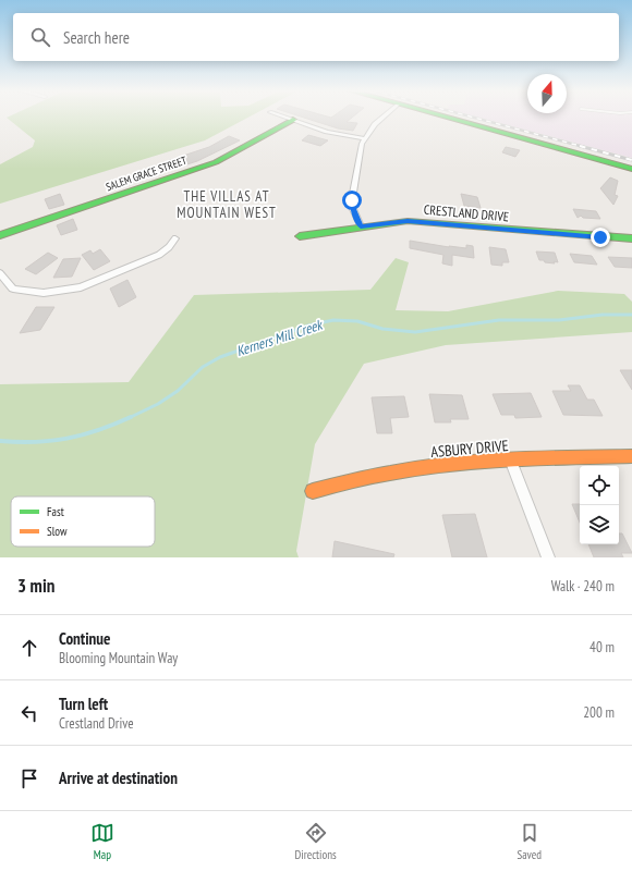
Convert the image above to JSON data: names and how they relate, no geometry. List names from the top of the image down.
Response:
{
  "streets": {
    "street": ["SALEM GRACE STREET", "CRESTLAND DRIVE", "ASBURY DRIVE"]
  },
  "districts": ["THE VILLAS AT MOUNTAIN WEST"],
  "water": ["Kerners Mill Creek"],
  "legend": ["Fast", "Slow"],
  "north": "top",
  "page": {
    "search": "Search here",
    "heading": ["3 min", "Walk · 240 m"],
    "list": [
      ["Continue", "Blooming Mountain Way", "40 m"],
      ["Turn left", "Crestland Drive", "200 m"],
      "Arrive at destination"
    ],
    "nav": ["Map", "Directions", "Saved"]
  }
}
